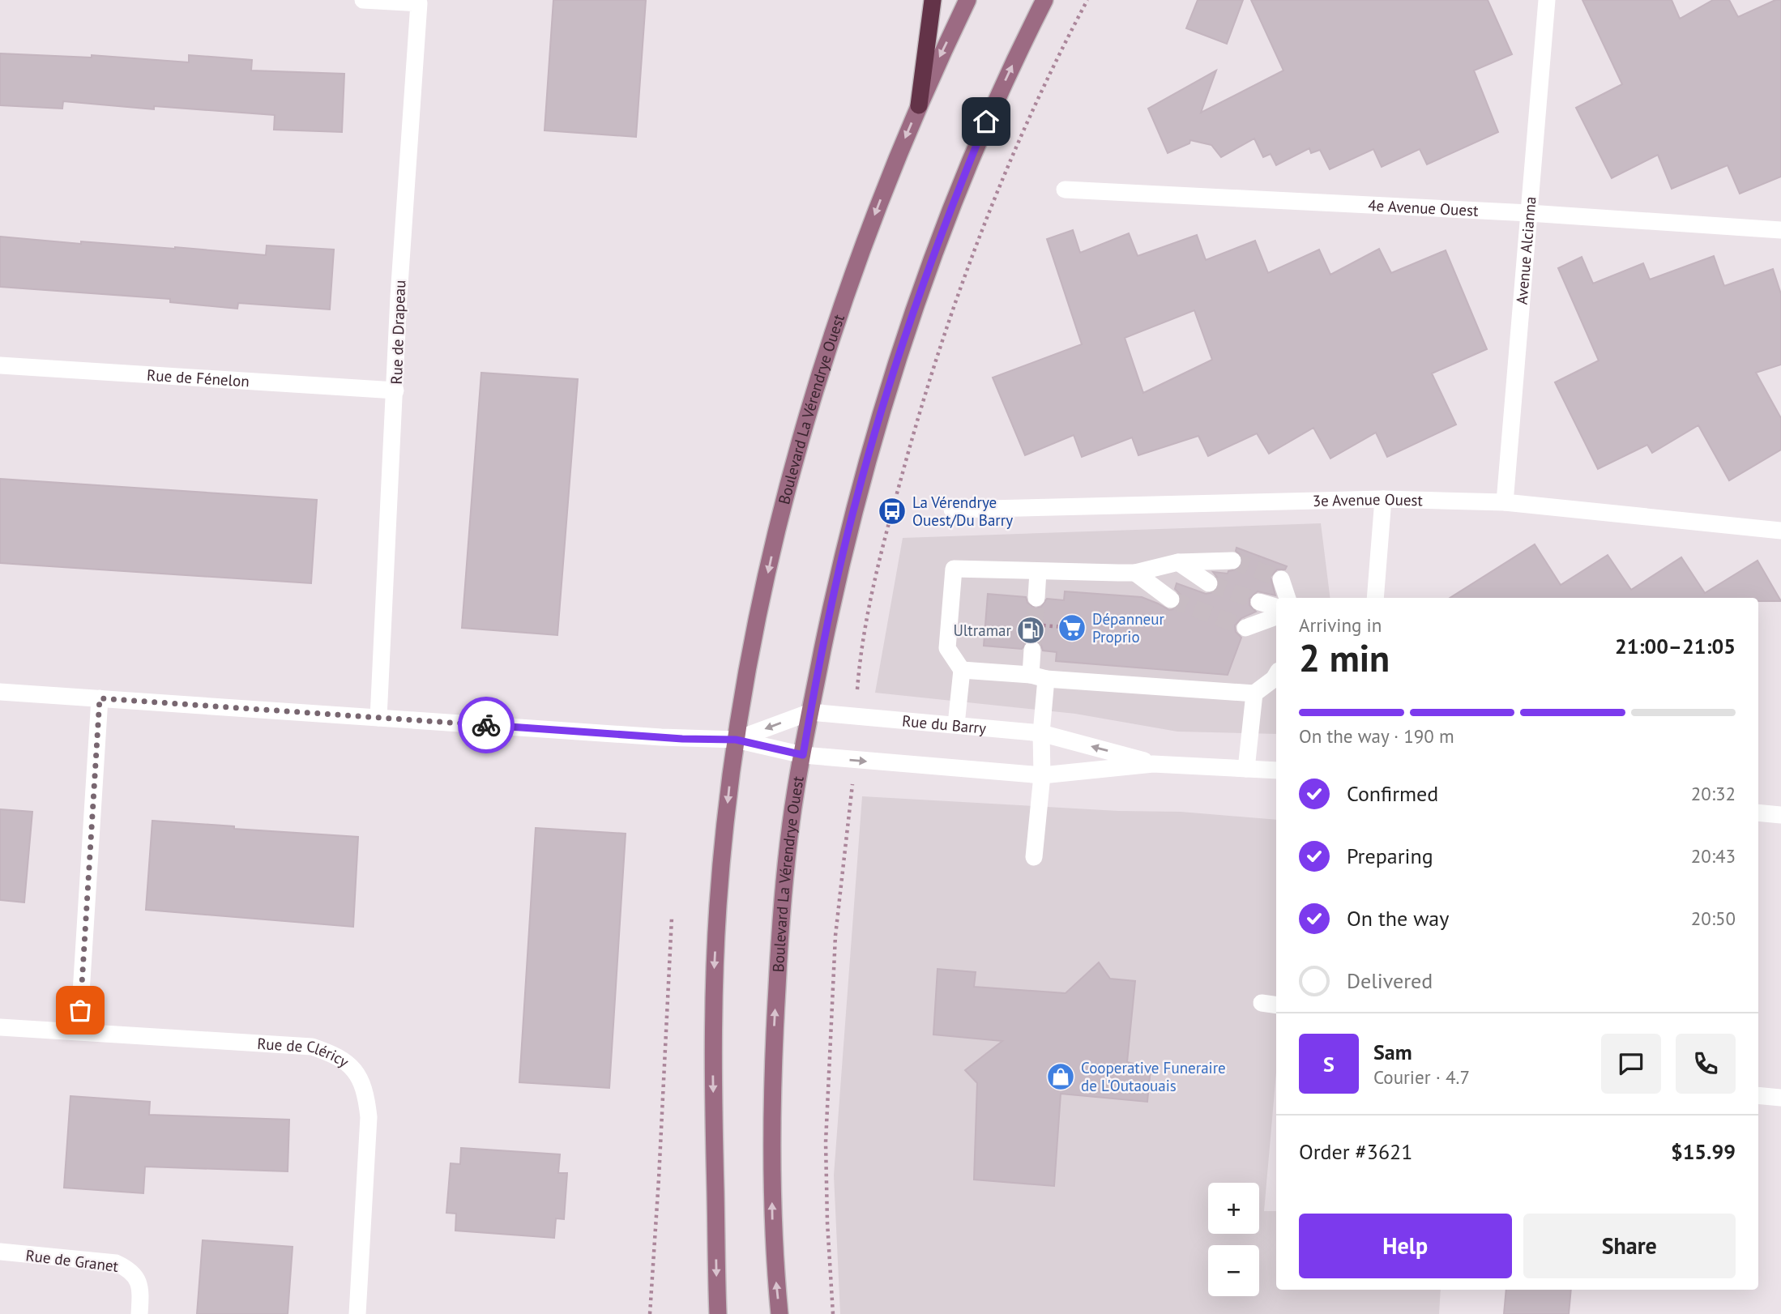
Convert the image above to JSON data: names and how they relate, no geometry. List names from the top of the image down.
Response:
{
  "streets": {
    "main road": ["Boulevard La Vérendrye Ouest"],
    "street": [
      "4e Avenue Ouest",
      "Avenue Alcianna",
      "Rue de Drapeau",
      "Rue de Fénelon",
      "3e Avenue Ouest",
      "Rue du Barry",
      "Rue de Cléricy",
      "Rue de Granet"
    ]
  },
  "crossings": [
    ["4e Avenue Ouest", "Avenue Alcianna"],
    ["Avenue Alcianna", "3e Avenue Ouest"],
    ["Rue de Drapeau", "Rue de Fénelon"],
    ["Rue de Drapeau", "Rue du Barry"],
    ["Boulevard La Vérendrye Ouest", "Rue du Barry"]
  ],
  "places": {
    "bus stop": ["La Vérendrye Ouest/Du Barry"],
    "supermarket": ["Dépanneur Proprio"],
    "fuel station": ["Ultramar"],
    "shop": ["Cooperative Funeraire de L'Outaouais"]
  },
  "page": {
    "heading": ["2 min", "Arriving in", "21:00–21:05"],
    "panel": [
      "Sam",
      "Courier · 4.7",
      "Order #3621",
      "$15.99"
    ],
    "bar": "On the way · 190 m",
    "list": [
      ["Confirmed", "20:32"],
      ["Preparing", "20:43"],
      ["On the way", "20:50"],
      "Delivered"
    ],
    "round": "S",
    "map_buttons": ["+", "−"],
    "buttons": ["Help", "Share"]
  }
}
